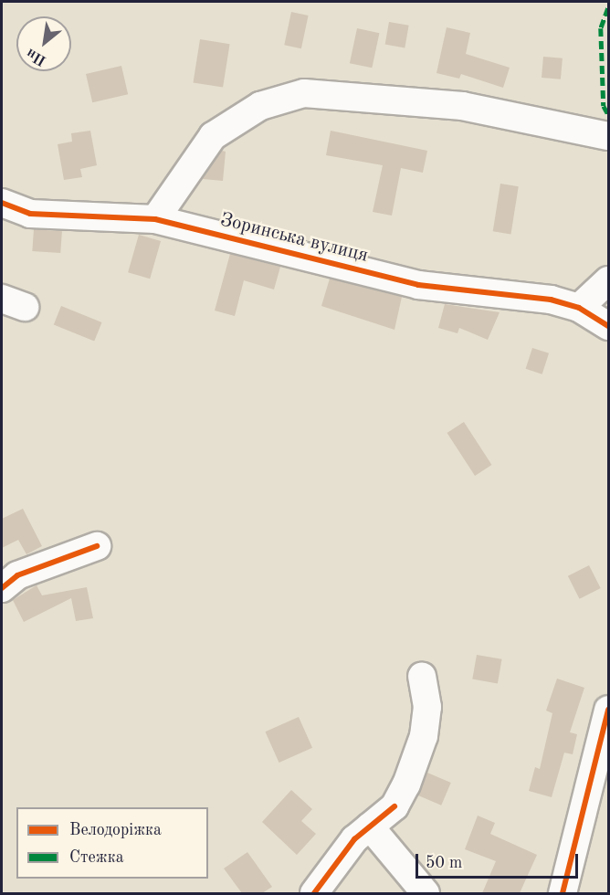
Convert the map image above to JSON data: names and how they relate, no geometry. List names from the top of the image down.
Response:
{
  "streets": {
    "street": ["Зоринська вулиця"]
  },
  "legend": ["Велодоріжка", "Стежка"],
  "scale_bar": "50 m",
  "north": "bottom left"
}
